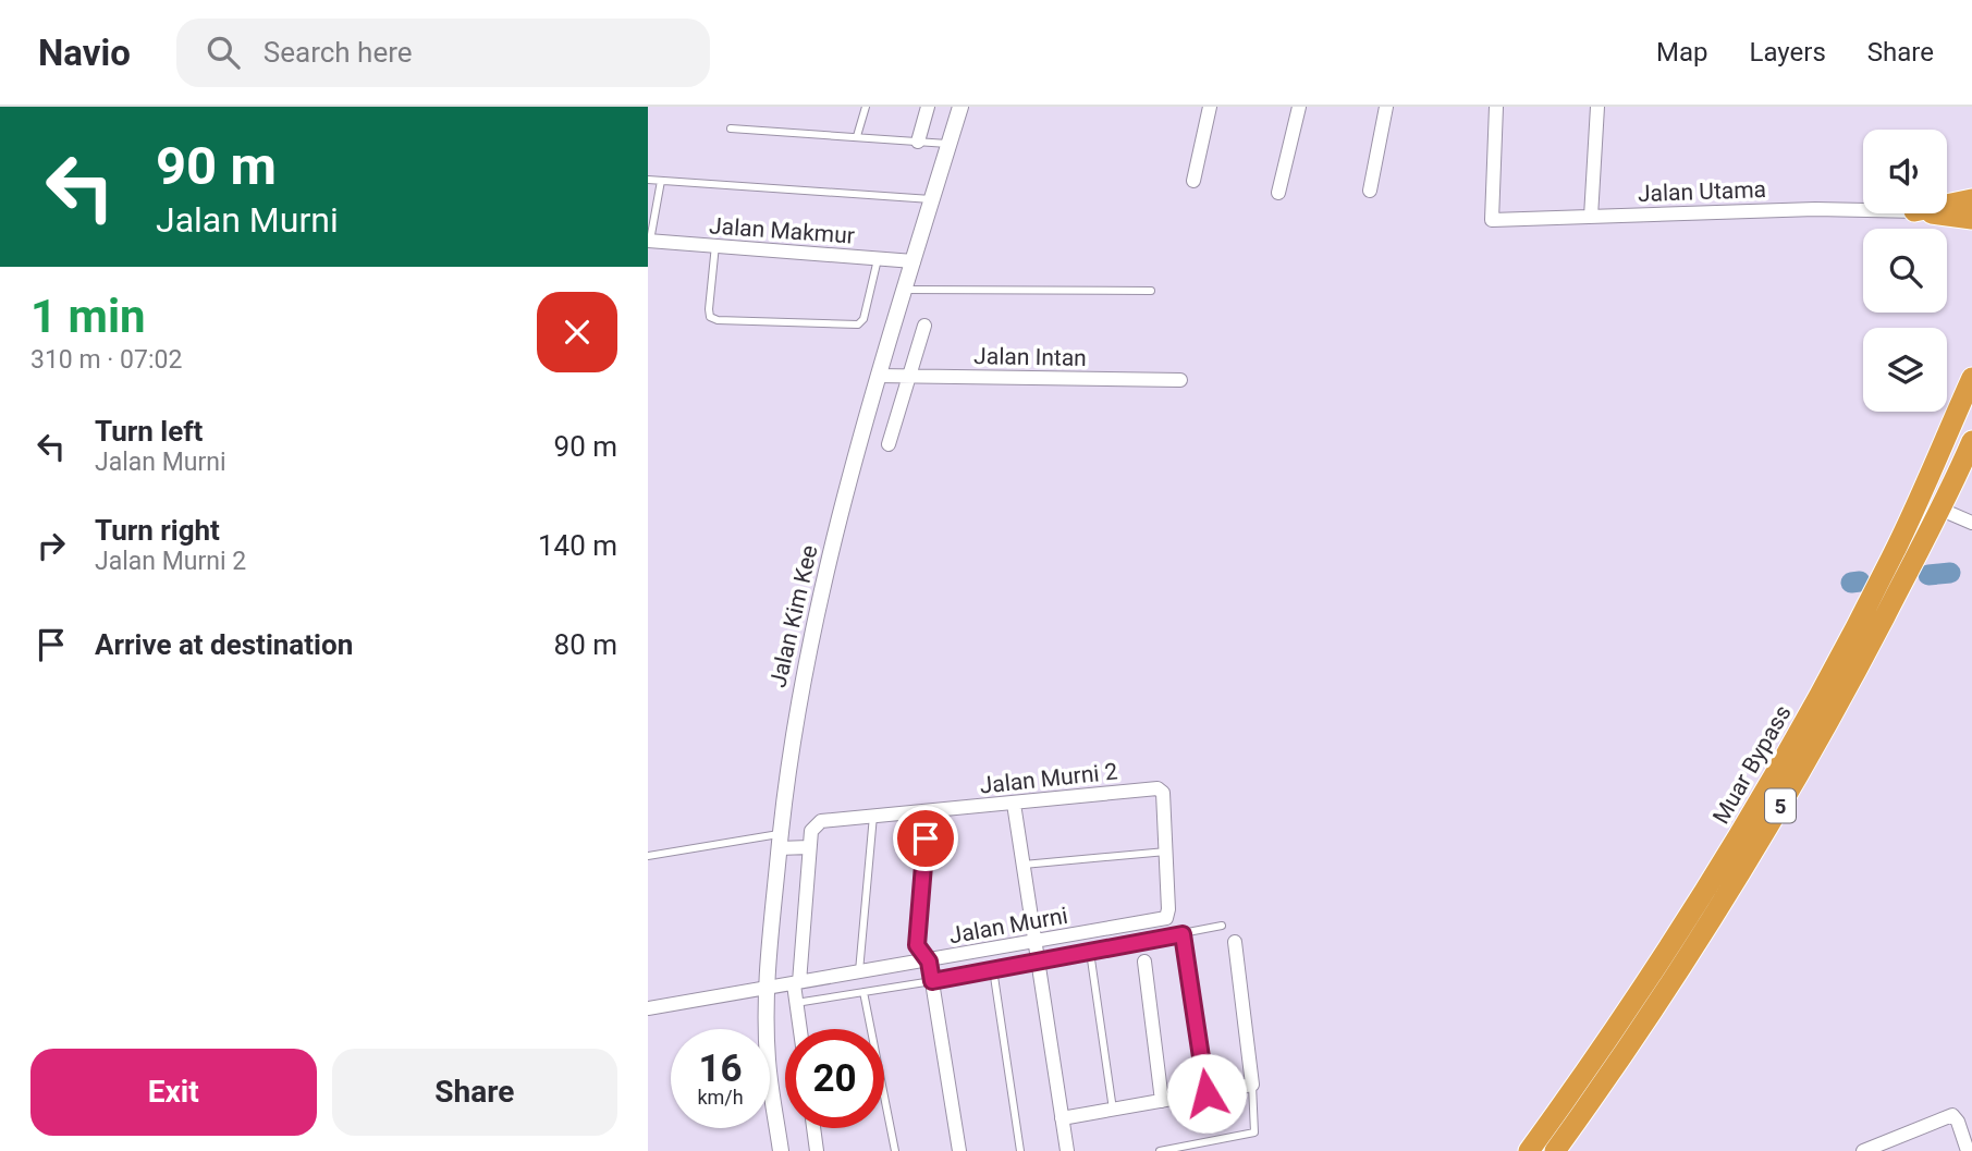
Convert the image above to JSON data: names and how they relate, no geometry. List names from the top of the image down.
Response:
{
  "streets": {
    "highway": ["Muar Bypass", "5"],
    "street": [
      "Jalan Utama",
      "Jalan Makmur",
      "Jalan Intan",
      "Jalan Kim Kee",
      "Jalan Murni 2",
      "Jalan Murni"
    ]
  },
  "crossings": [
    ["Jalan Makmur", "Jalan Kim Kee"],
    ["Jalan Intan", "Jalan Kim Kee"],
    ["Jalan Kim Kee", "Jalan Murni"],
    ["Jalan Murni 2", "Jalan Murni"]
  ],
  "page": {
    "header": "Navio",
    "search": "Search here",
    "nav": ["Map", "Layers", "Share"],
    "turn": ["90 m", "Jalan Murni"],
    "heading": ["1 min", "310 m · 07:02"],
    "list": [
      {
        "name": "Turn left",
        "note": "Jalan Murni",
        "value": "90 m"
      },
      {
        "name": "Turn right",
        "note": "Jalan Murni 2",
        "value": "140 m"
      },
      {
        "name": "Arrive at destination",
        "value": "80 m"
      }
    ],
    "speed": "16 km/h",
    "limit": "20",
    "buttons": ["Exit", "Share"]
  }
}
